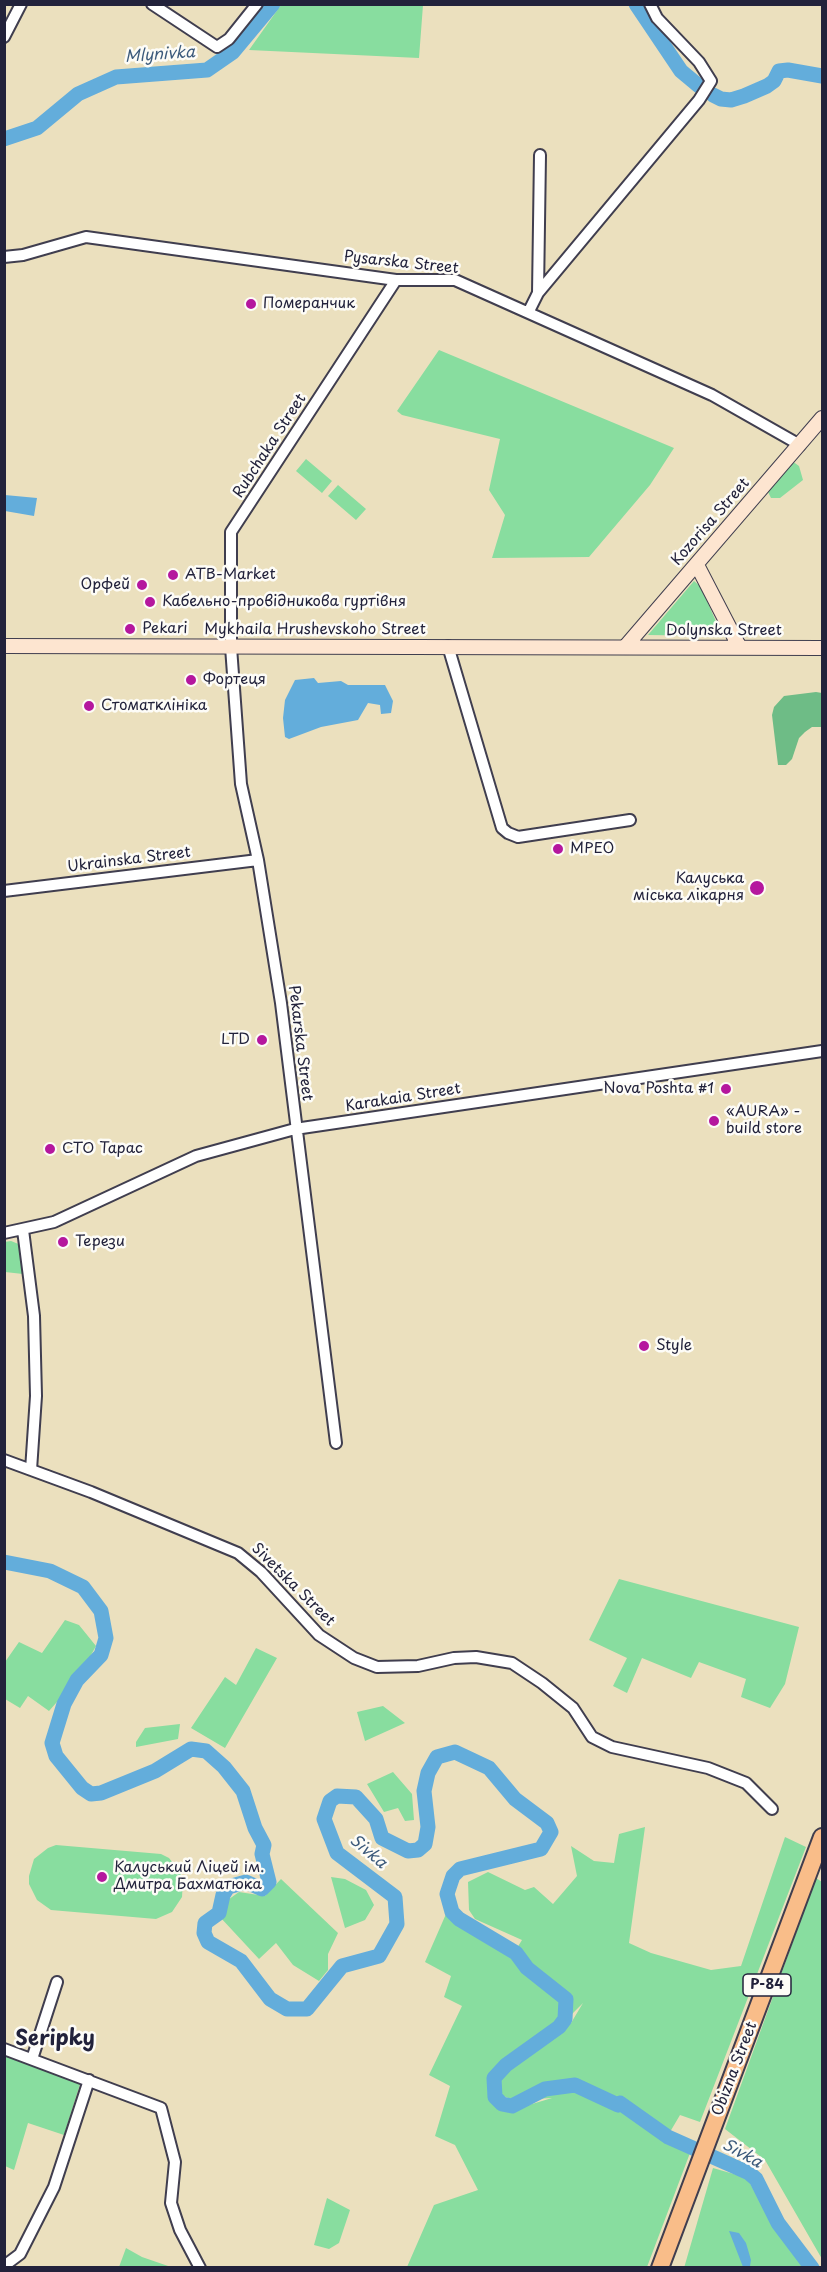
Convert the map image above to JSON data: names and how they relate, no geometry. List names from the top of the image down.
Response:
{
  "streets": {
    "main road": [
      "Kozorisa Street",
      "Mykhaila Hrushevskoho Street",
      "Dolynska Street",
      "Р-84",
      "Obizna Street"
    ],
    "street": [
      "Pysarska Street",
      "Rubchaka Street",
      "Ukrainska Street",
      "Pekarska Street",
      "Karakaia Street",
      "Sivetska Street"
    ]
  },
  "crossings": [
    ["Pysarska Street", "Rubchaka Street"],
    ["Pysarska Street", "Kozorisa Street"],
    ["Rubchaka Street", "Mykhaila Hrushevskoho Street"],
    ["Rubchaka Street", "Pekarska Street"],
    ["Kozorisa Street", "Mykhaila Hrushevskoho Street"],
    ["Kozorisa Street", "Dolynska Street"],
    ["Mykhaila Hrushevskoho Street", "Dolynska Street"],
    ["Mykhaila Hrushevskoho Street", "Pekarska Street"],
    ["Ukrainska Street", "Pekarska Street"],
    ["Pekarska Street", "Karakaia Street"]
  ],
  "districts": ["Seripky"],
  "water": ["Mlynivka", "Sivka"],
  "places": [
    "Померанчик",
    "ATB-Market",
    "Орфей",
    "Кабельно-провідникова гуртівня",
    "Pekari",
    "Фортеця",
    "Стоматклініка",
    "МРЕО",
    "Калуська міська лікарня",
    "LTD",
    "Nova Poshta #1",
    "«AURA» - build store",
    "СТО Тарас",
    "Терези",
    "Style",
    "Калуський Ліцей ім. Дмитра Бахматюка"
  ]
}
